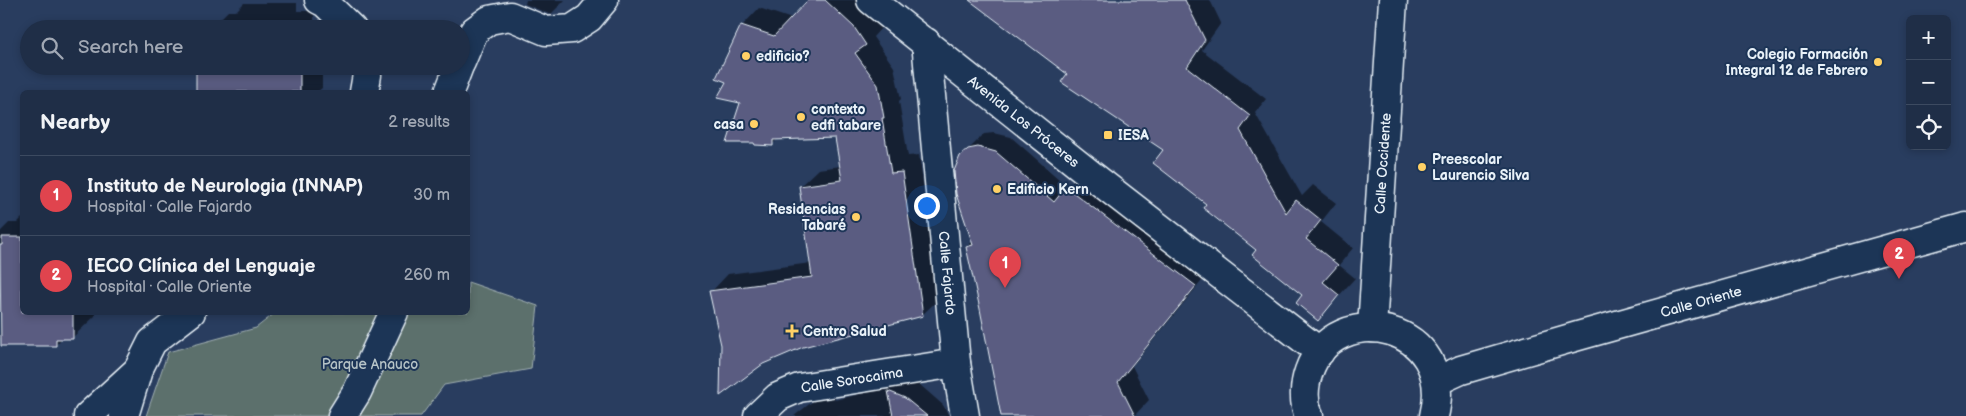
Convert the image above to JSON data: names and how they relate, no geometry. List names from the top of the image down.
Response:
{
  "streets": {
    "street": [
      "Avenida Los Próceres",
      "Calle Occidente",
      "Calle Fajardo",
      "Calle Oriente",
      "Calle Sorocaima"
    ]
  },
  "crossings": [
    ["Avenida Los Próceres", "Calle Fajardo"],
    ["Calle Fajardo", "Calle Sorocaima"]
  ],
  "parks": ["Parque Anauco"],
  "places": {
    "other": [
      "edificio?",
      "Colegio Formación Integral 12 de Febrero",
      "contexto edfi tabare",
      "casa",
      "Preescolar Laurencio Silva",
      "Edificio Kern",
      "Residencias Tabaré"
    ],
    "transit": ["IESA"],
    "health": ["Centro Salud"]
  },
  "page": {
    "map_buttons": ["+", "−"],
    "search": "Search here",
    "heading": ["Nearby", "2 results"],
    "list": [
      {
        "mark": "1",
        "name": "Instituto de Neurologia (INNAP)",
        "note": "Hospital · Calle Fajardo",
        "value": "30 m"
      },
      {
        "mark": "2",
        "name": "IECO Clínica del Lenguaje",
        "note": "Hospital · Calle Oriente",
        "value": "260 m"
      }
    ],
    "pins": ["2", "1"]
  }
}
